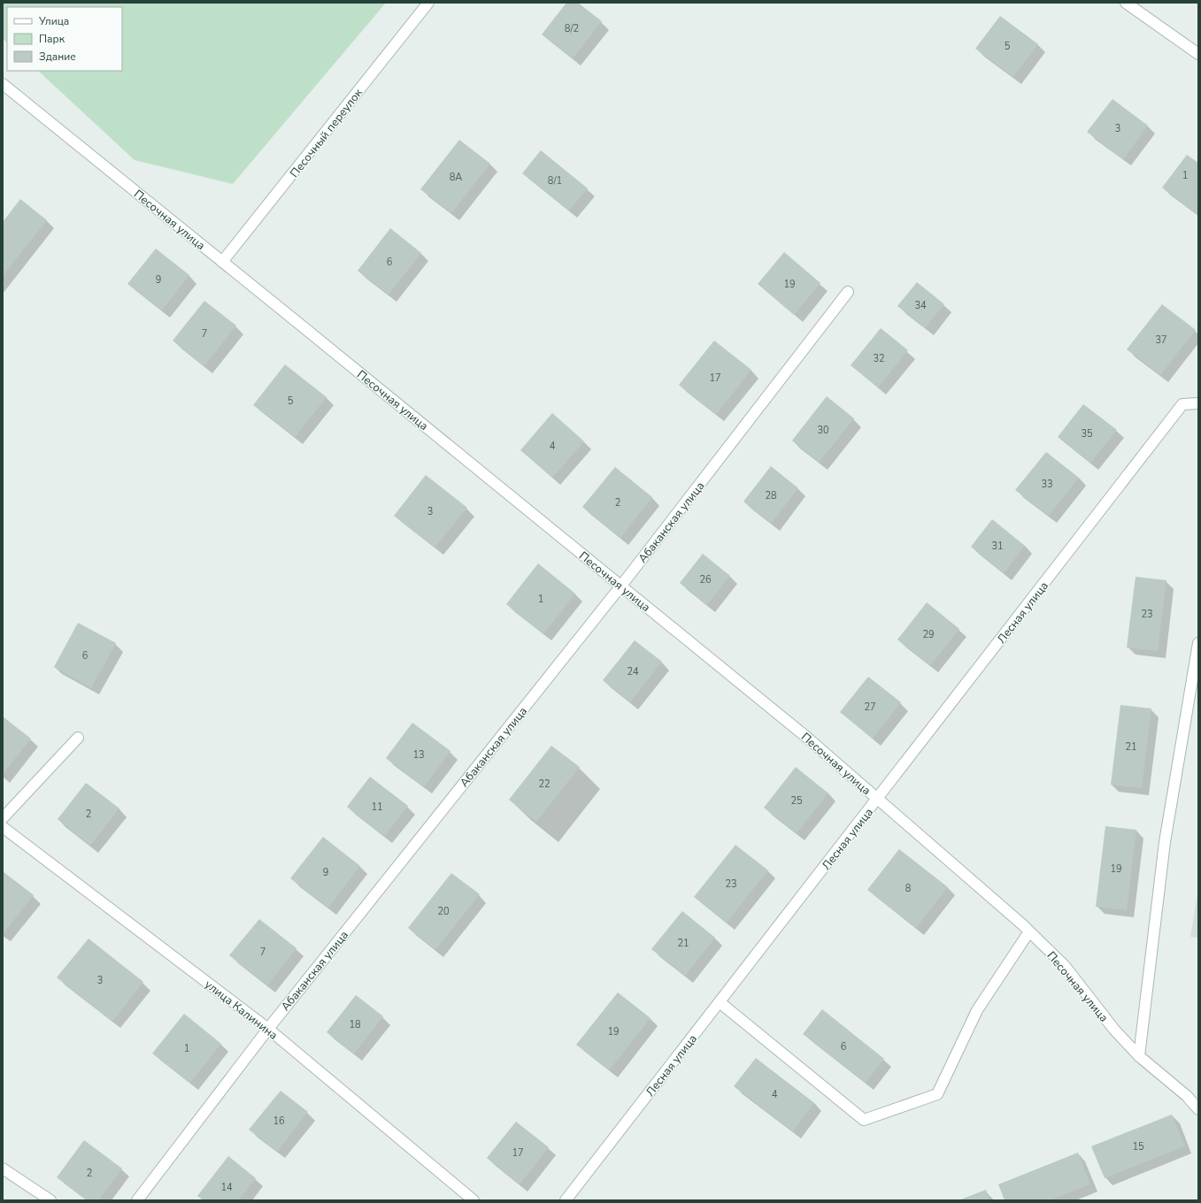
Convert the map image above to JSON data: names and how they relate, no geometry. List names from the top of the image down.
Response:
{
  "streets": {
    "street": [
      "Песочный переулок",
      "Песочная улица",
      "Абаканская улица",
      "Лесная улица",
      "улица Калинина"
    ]
  },
  "crossings": [
    ["Песочный переулок", "Песочная улица"],
    ["Песочная улица", "Абаканская улица"],
    ["Песочная улица", "Лесная улица"],
    ["Абаканская улица", "улица Калинина"]
  ],
  "house_numbers": [
    "8/2",
    "5",
    "3",
    "1",
    "8А",
    "8/1",
    "6",
    "9",
    "19",
    "34",
    "7",
    "37",
    "32",
    "17",
    "5",
    "30",
    "35",
    "4",
    "33",
    "28",
    "2",
    "3",
    "31",
    "26",
    "1",
    "23",
    "29",
    "6",
    "24",
    "27",
    "21",
    "13",
    "22",
    "25",
    "11",
    "2",
    "19",
    "9",
    "23",
    "8",
    "20",
    "21",
    "7",
    "3",
    "18",
    "19",
    "6",
    "1",
    "4",
    "16",
    "15",
    "17",
    "2",
    "14"
  ],
  "legend": ["Улица", "Парк", "Здание"]
}
